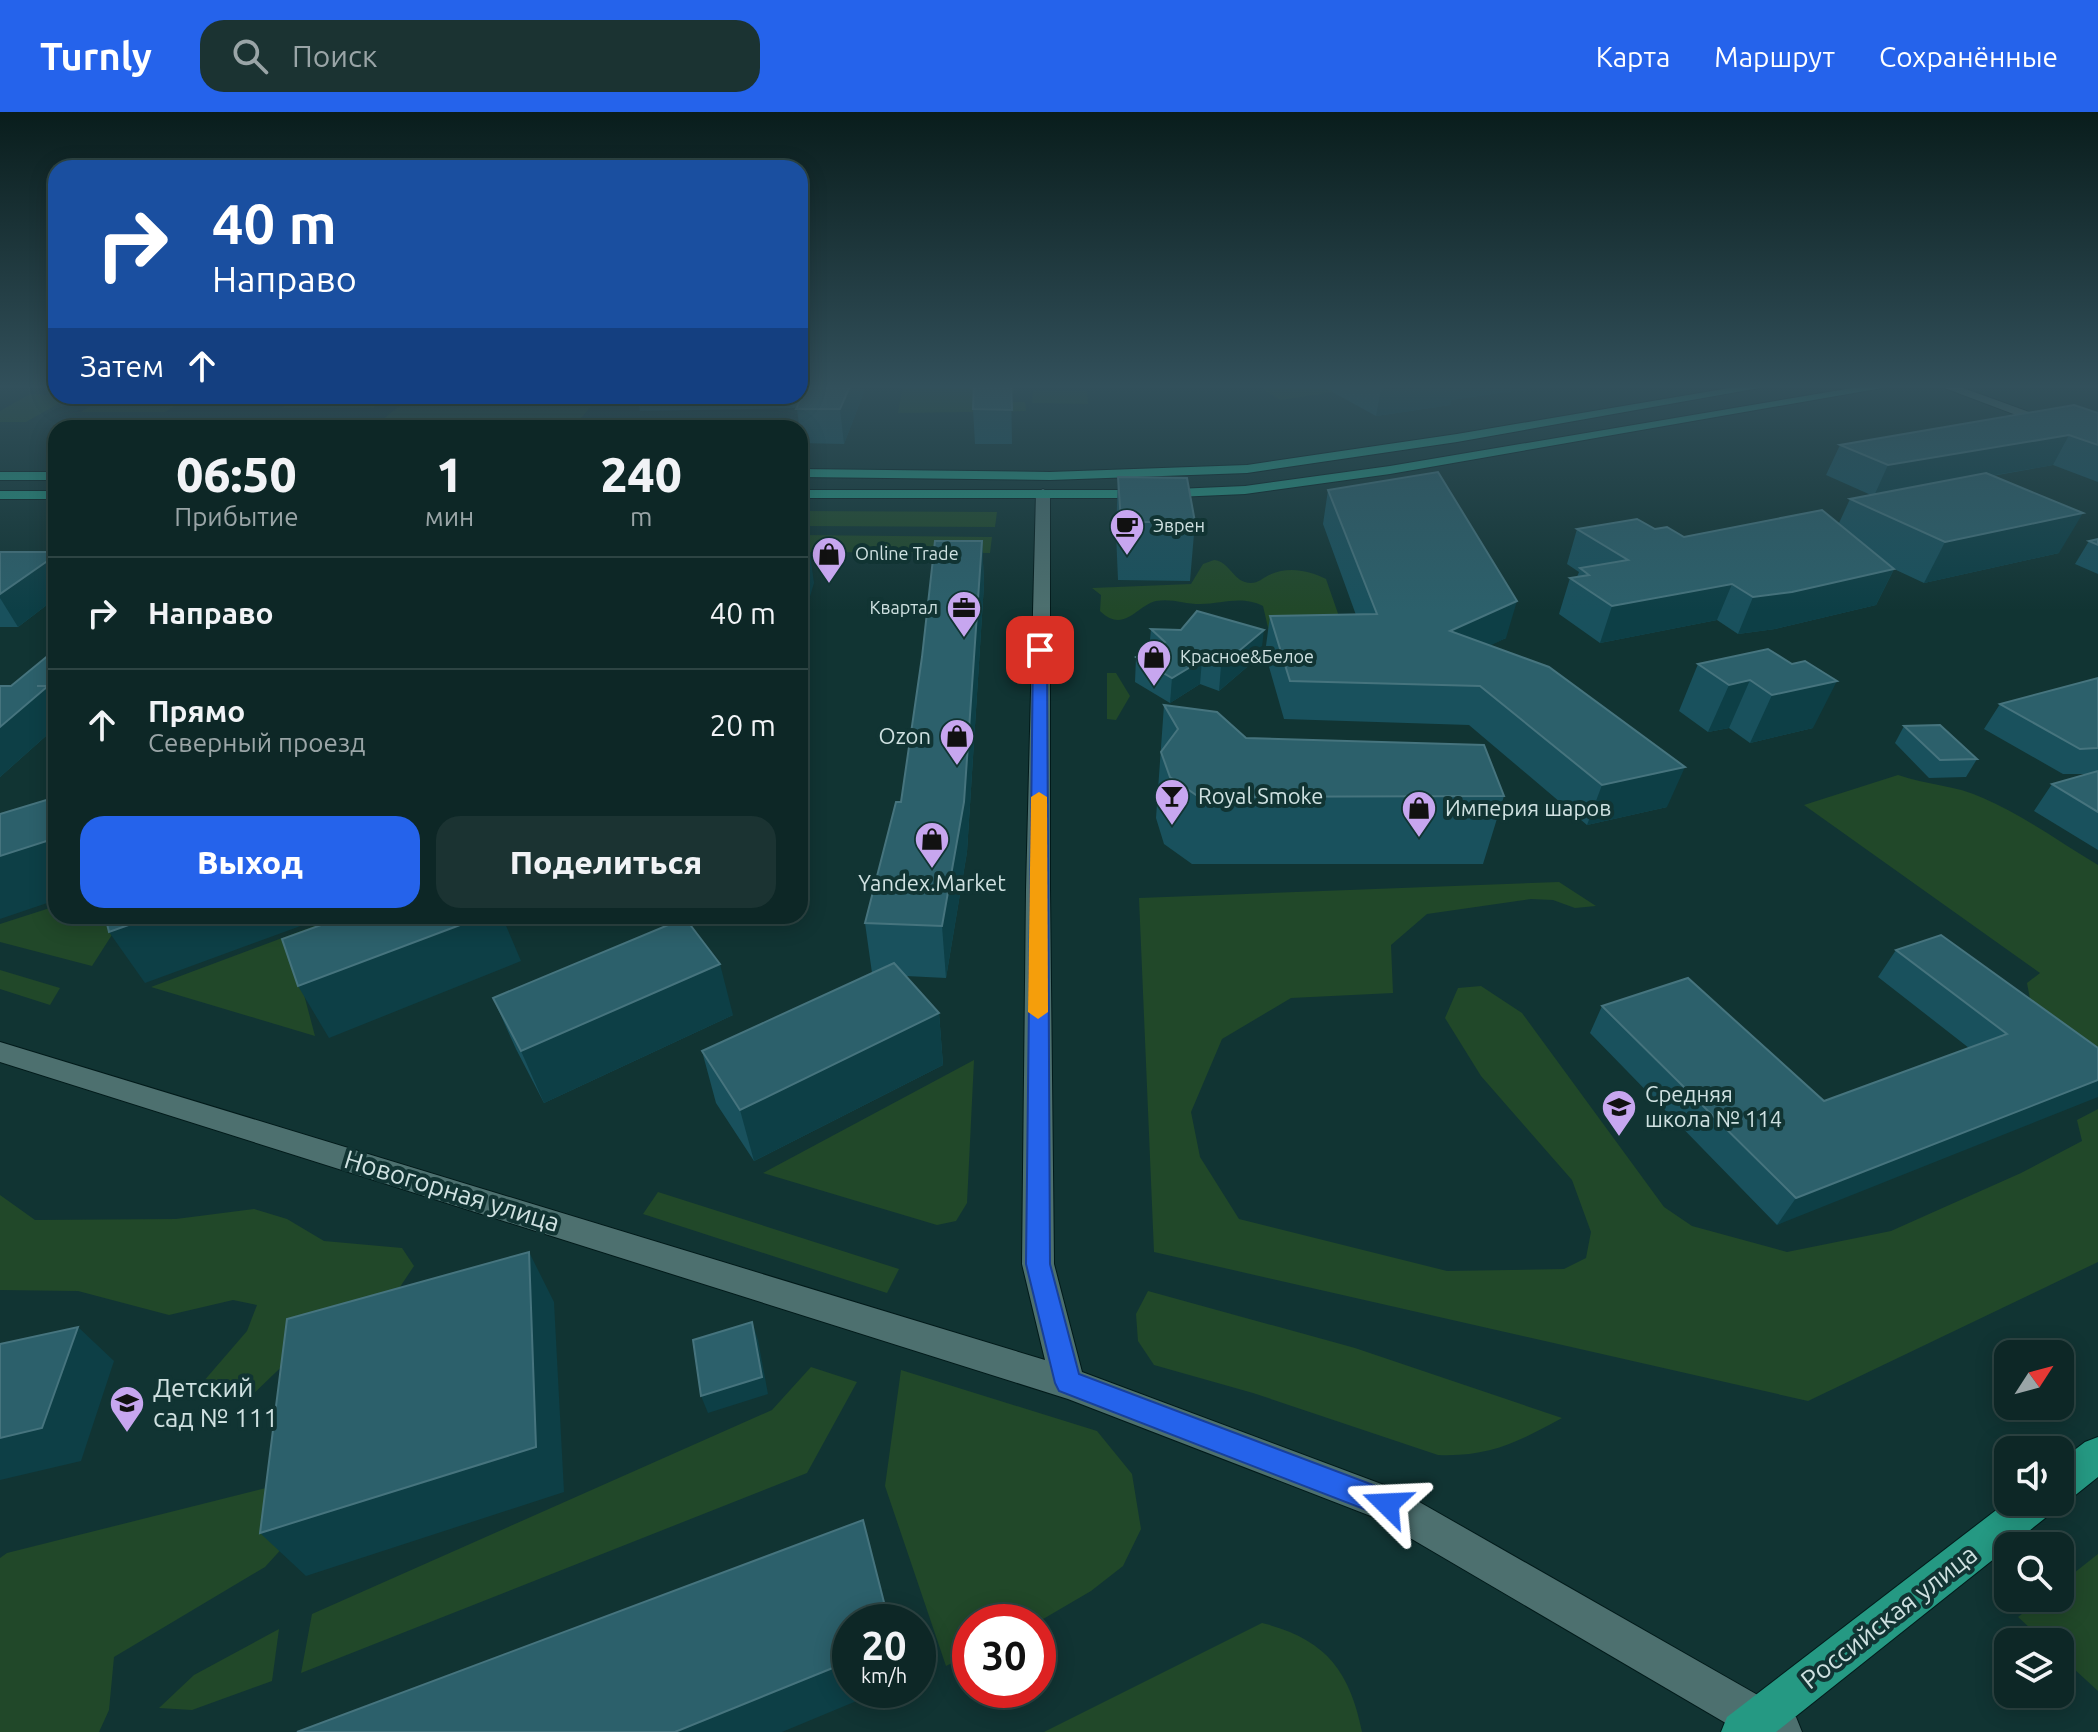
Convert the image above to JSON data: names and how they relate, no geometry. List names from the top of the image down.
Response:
{
  "streets": {
    "main road": ["Российская улица"],
    "street": ["Новогорная улица"]
  },
  "crossings": [
    ["Новогорная улица", "Российская улица"]
  ],
  "places": {
    "cafe": ["Эврен"],
    "shop": [
      "Online Trade",
      "Красное&Белое",
      "Ozon",
      "Империя шаров",
      "Yandex.Market"
    ],
    "office": ["Квартал"],
    "bar": ["Royal Smoke"],
    "school or university": ["Средняя школа № 114", "Детский сад № 111"]
  },
  "north": "top right",
  "page": {
    "header": "Turnly",
    "search": "Поиск",
    "nav": ["Карта", "Маршрут", "Сохранённые"],
    "turn": ["40 m", "Направо"],
    "then": "Затем",
    "eta": [
      "06:50",
      "Прибытие",
      "1",
      "мин",
      "240",
      "m"
    ],
    "list": [
      {
        "name": "Направо",
        "value": "40 m"
      },
      {
        "name": "Прямо",
        "note": "Северный проезд",
        "value": "20 m"
      }
    ],
    "buttons": ["Выход", "Поделиться"],
    "speed": "20 km/h",
    "limit": "30"
  }
}
